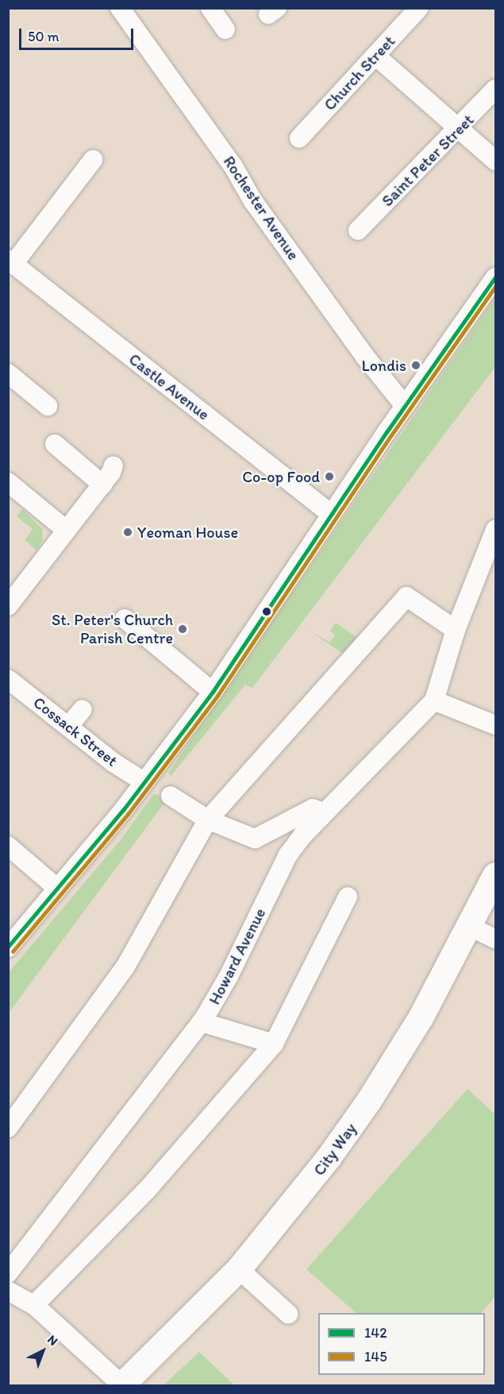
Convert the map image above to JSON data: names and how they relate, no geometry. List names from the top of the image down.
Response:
{
  "streets": {
    "main road": ["City Way"],
    "street": [
      "Church Street",
      "Saint Peter Street",
      "Rochester Avenue",
      "Castle Avenue",
      "Cossack Street",
      "Howard Avenue"
    ]
  },
  "places": [
    "Londis",
    "Co-op Food",
    "Yeoman House",
    "St. Peter's Church Parish Centre"
  ],
  "lines": ["transit line 142", "transit line 145"],
  "legend": ["142", "145"],
  "scale_bar": "50 m",
  "north": "top right"
}
